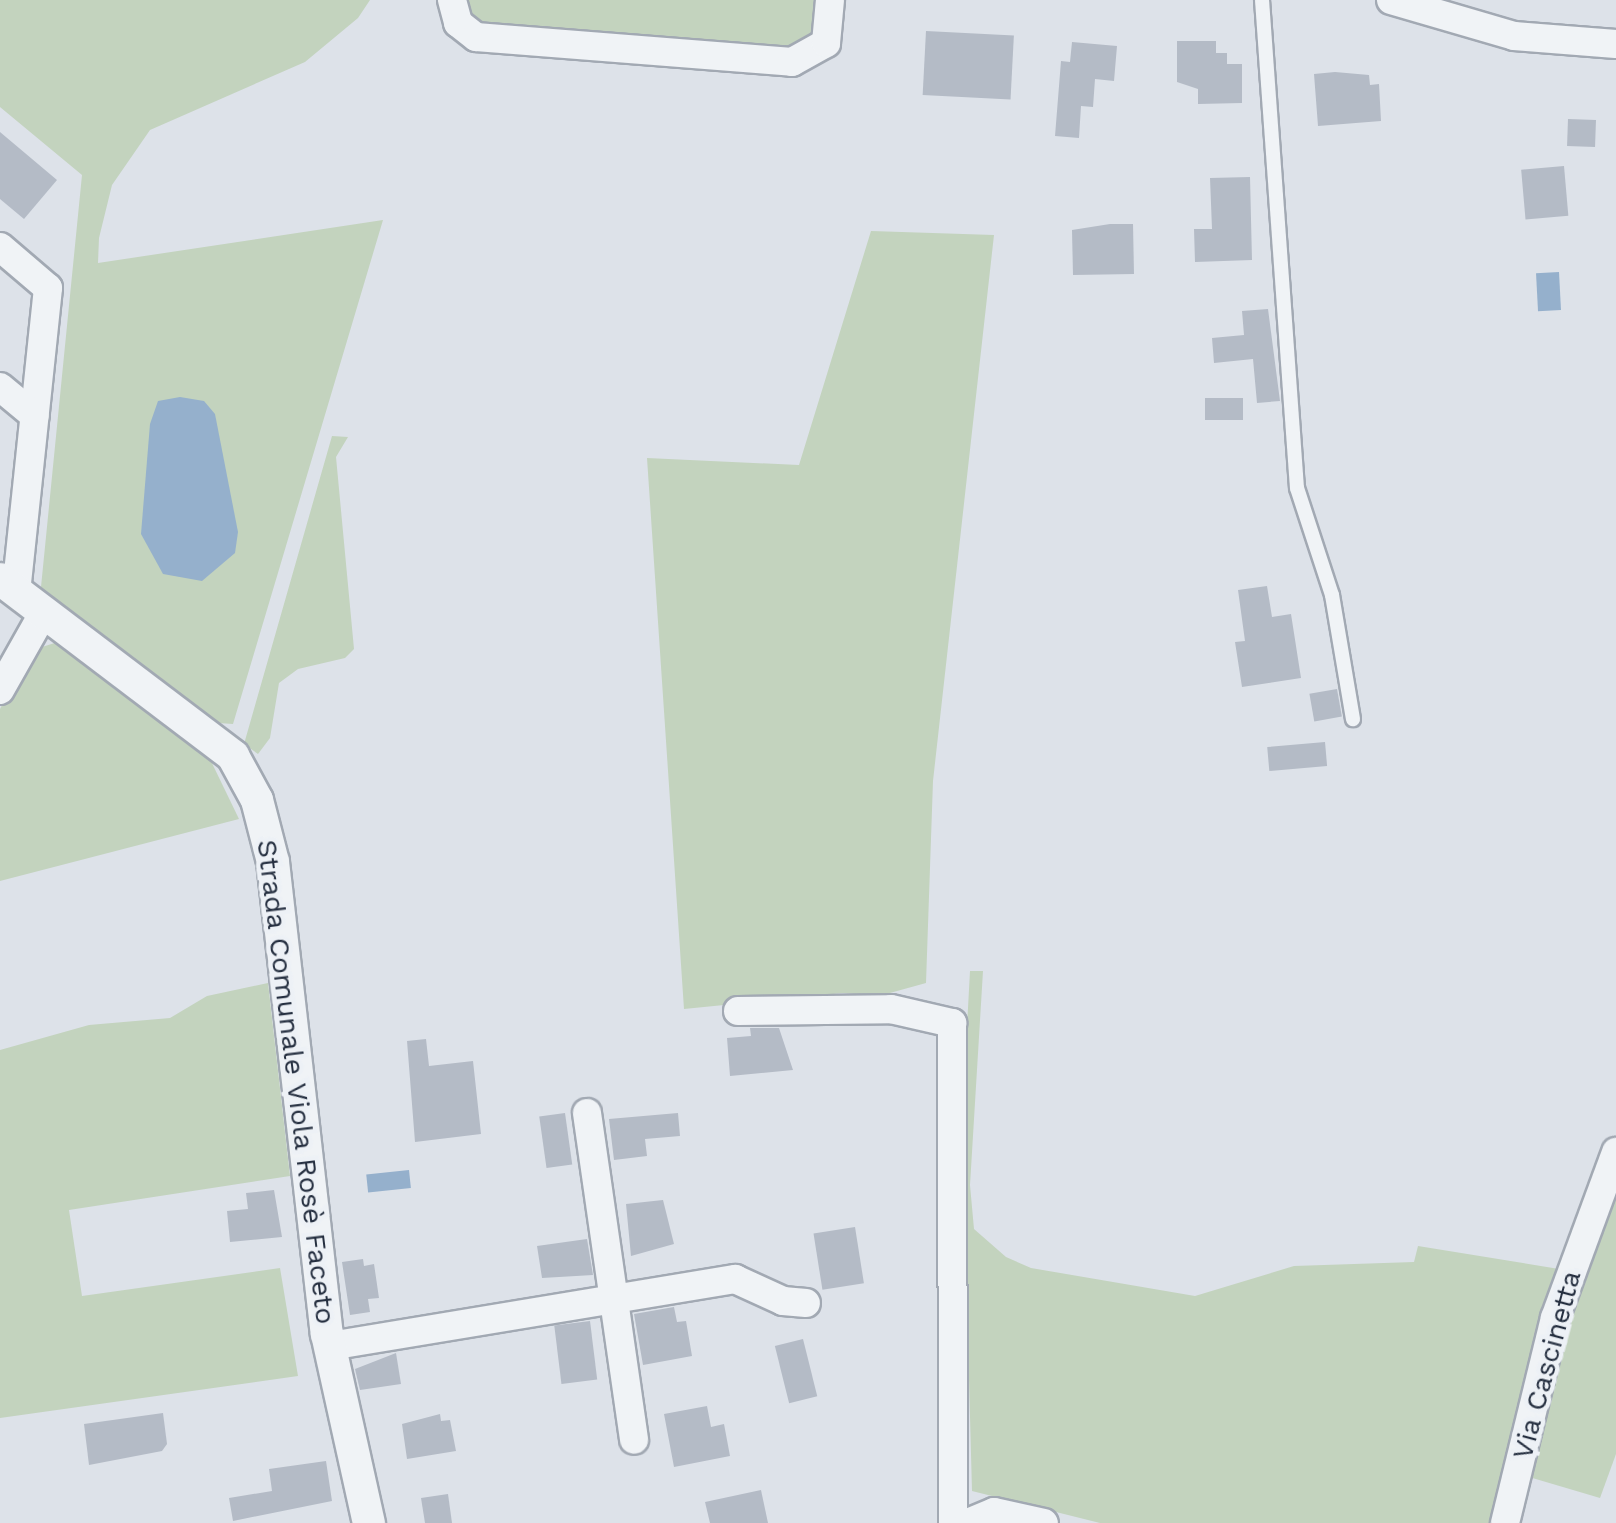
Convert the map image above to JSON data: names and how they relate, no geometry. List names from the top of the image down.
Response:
{
  "streets": {
    "street": ["Strada Comunale Viola Rosè Faceto", "Via Cascinetta"]
  }
}
